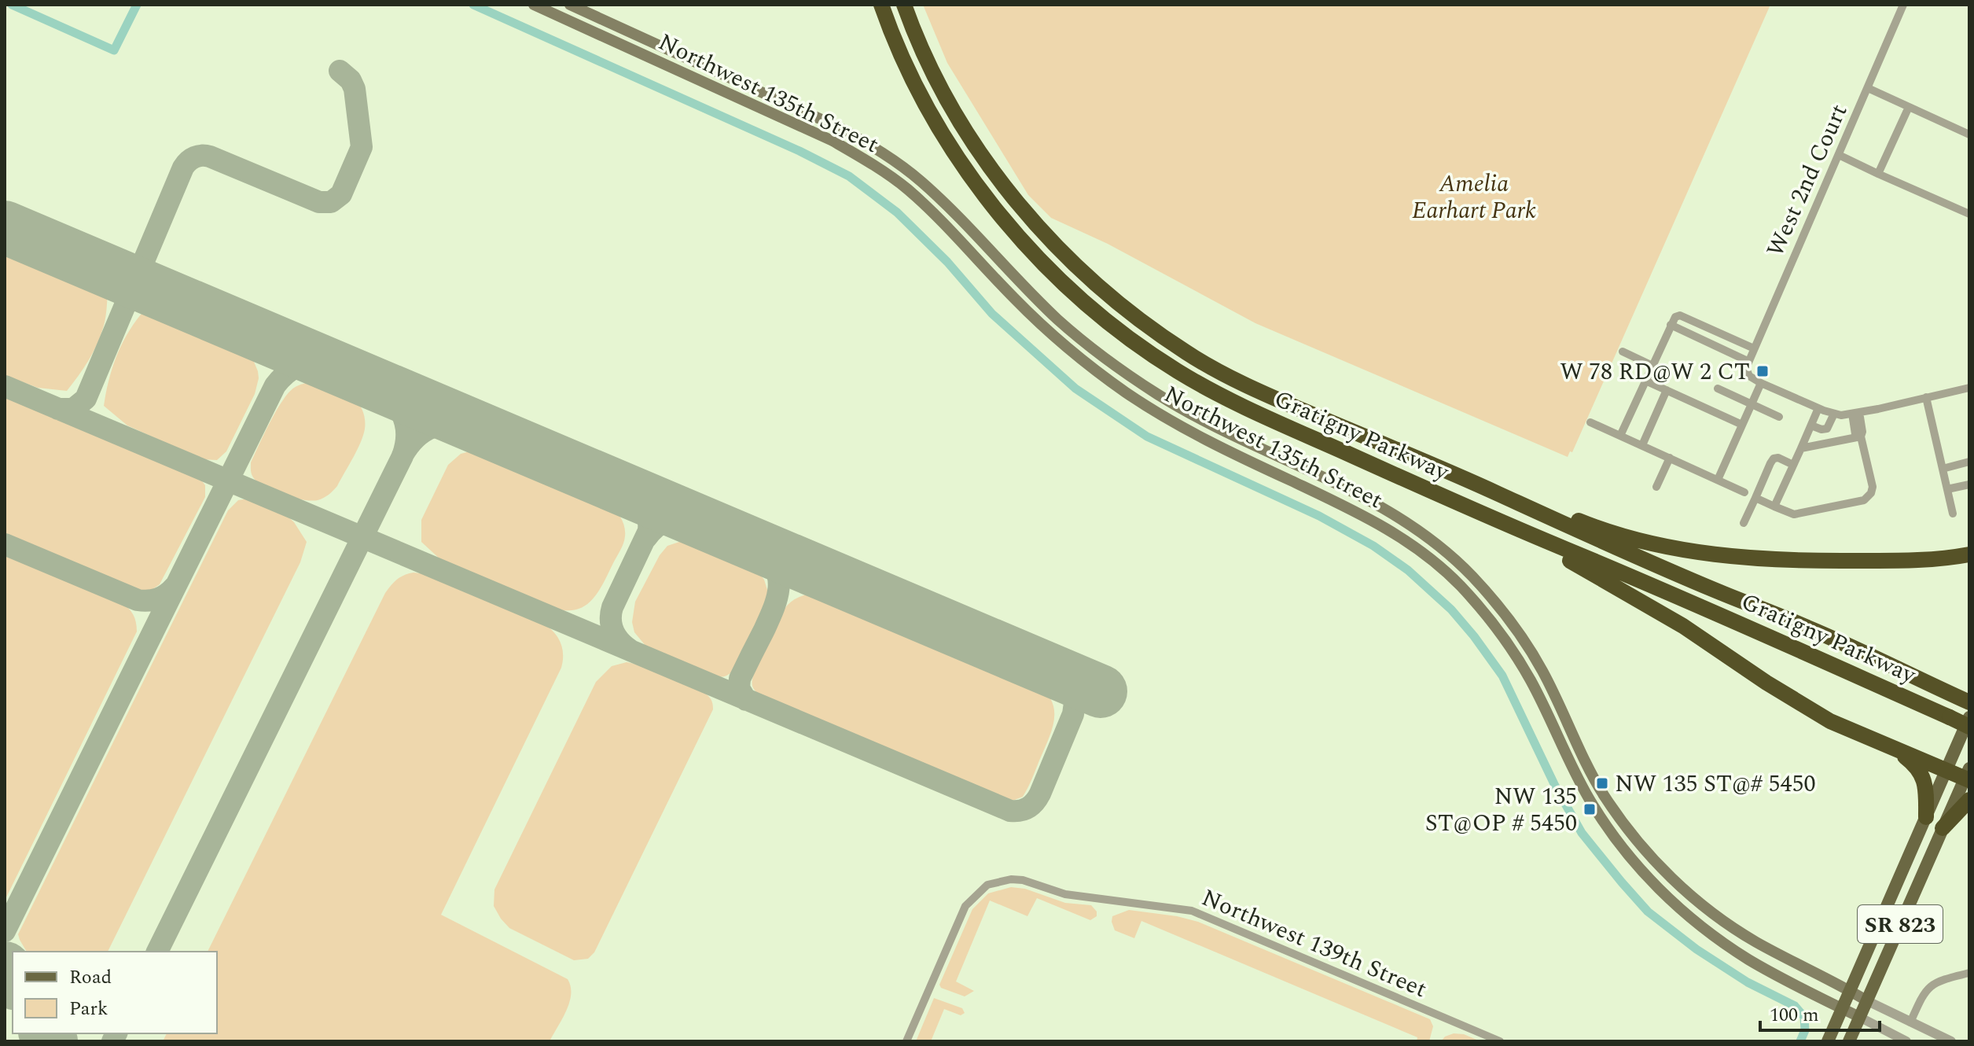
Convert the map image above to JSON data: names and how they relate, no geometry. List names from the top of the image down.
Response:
{
  "streets": {
    "highway": ["Gratigny Parkway"],
    "main road": ["Northwest 135th Street", "SR 823"],
    "street": ["West 2nd Court", "Northwest 139th Street"]
  },
  "crossings": [
    ["Northwest 135th Street", "SR 823"]
  ],
  "parks": ["Amelia Earhart Park"],
  "places": {
    "transit": ["W 78 RD@W 2 CT", "NW 135 ST@# 5450", "NW 135 ST@OP # 5450"]
  },
  "legend": ["Road", "Park"],
  "scale_bar": "100 m"
}
